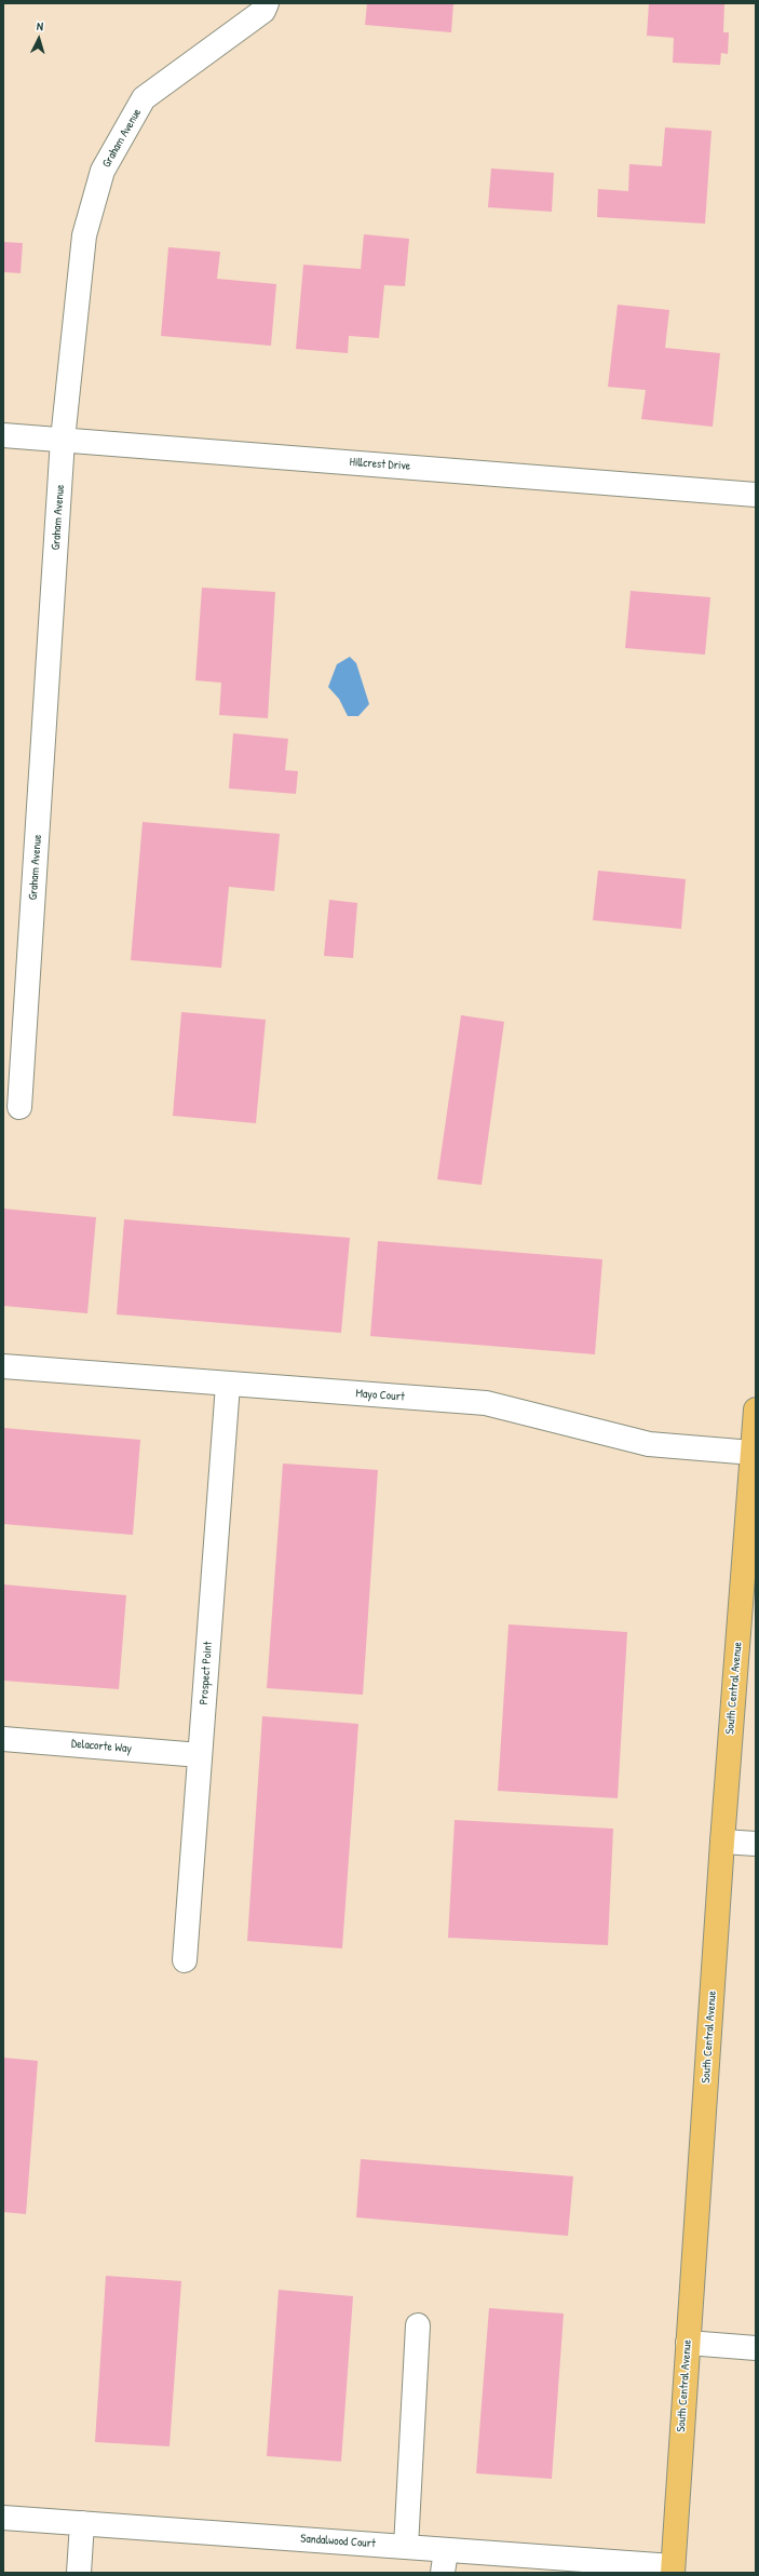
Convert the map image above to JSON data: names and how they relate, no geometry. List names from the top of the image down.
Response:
{
  "streets": {
    "main road": ["South Central Avenue"],
    "street": [
      "Graham Avenue",
      "Hillcrest Drive",
      "Mayo Court",
      "Prospect Point",
      "Delacorte Way",
      "Sandalwood Court"
    ]
  },
  "crossings": [
    ["Graham Avenue", "Hillcrest Drive"],
    ["Mayo Court", "Prospect Point"],
    ["Mayo Court", "South Central Avenue"],
    ["Prospect Point", "Delacorte Way"],
    ["South Central Avenue", "Sandalwood Court"]
  ],
  "north": "top"
}
